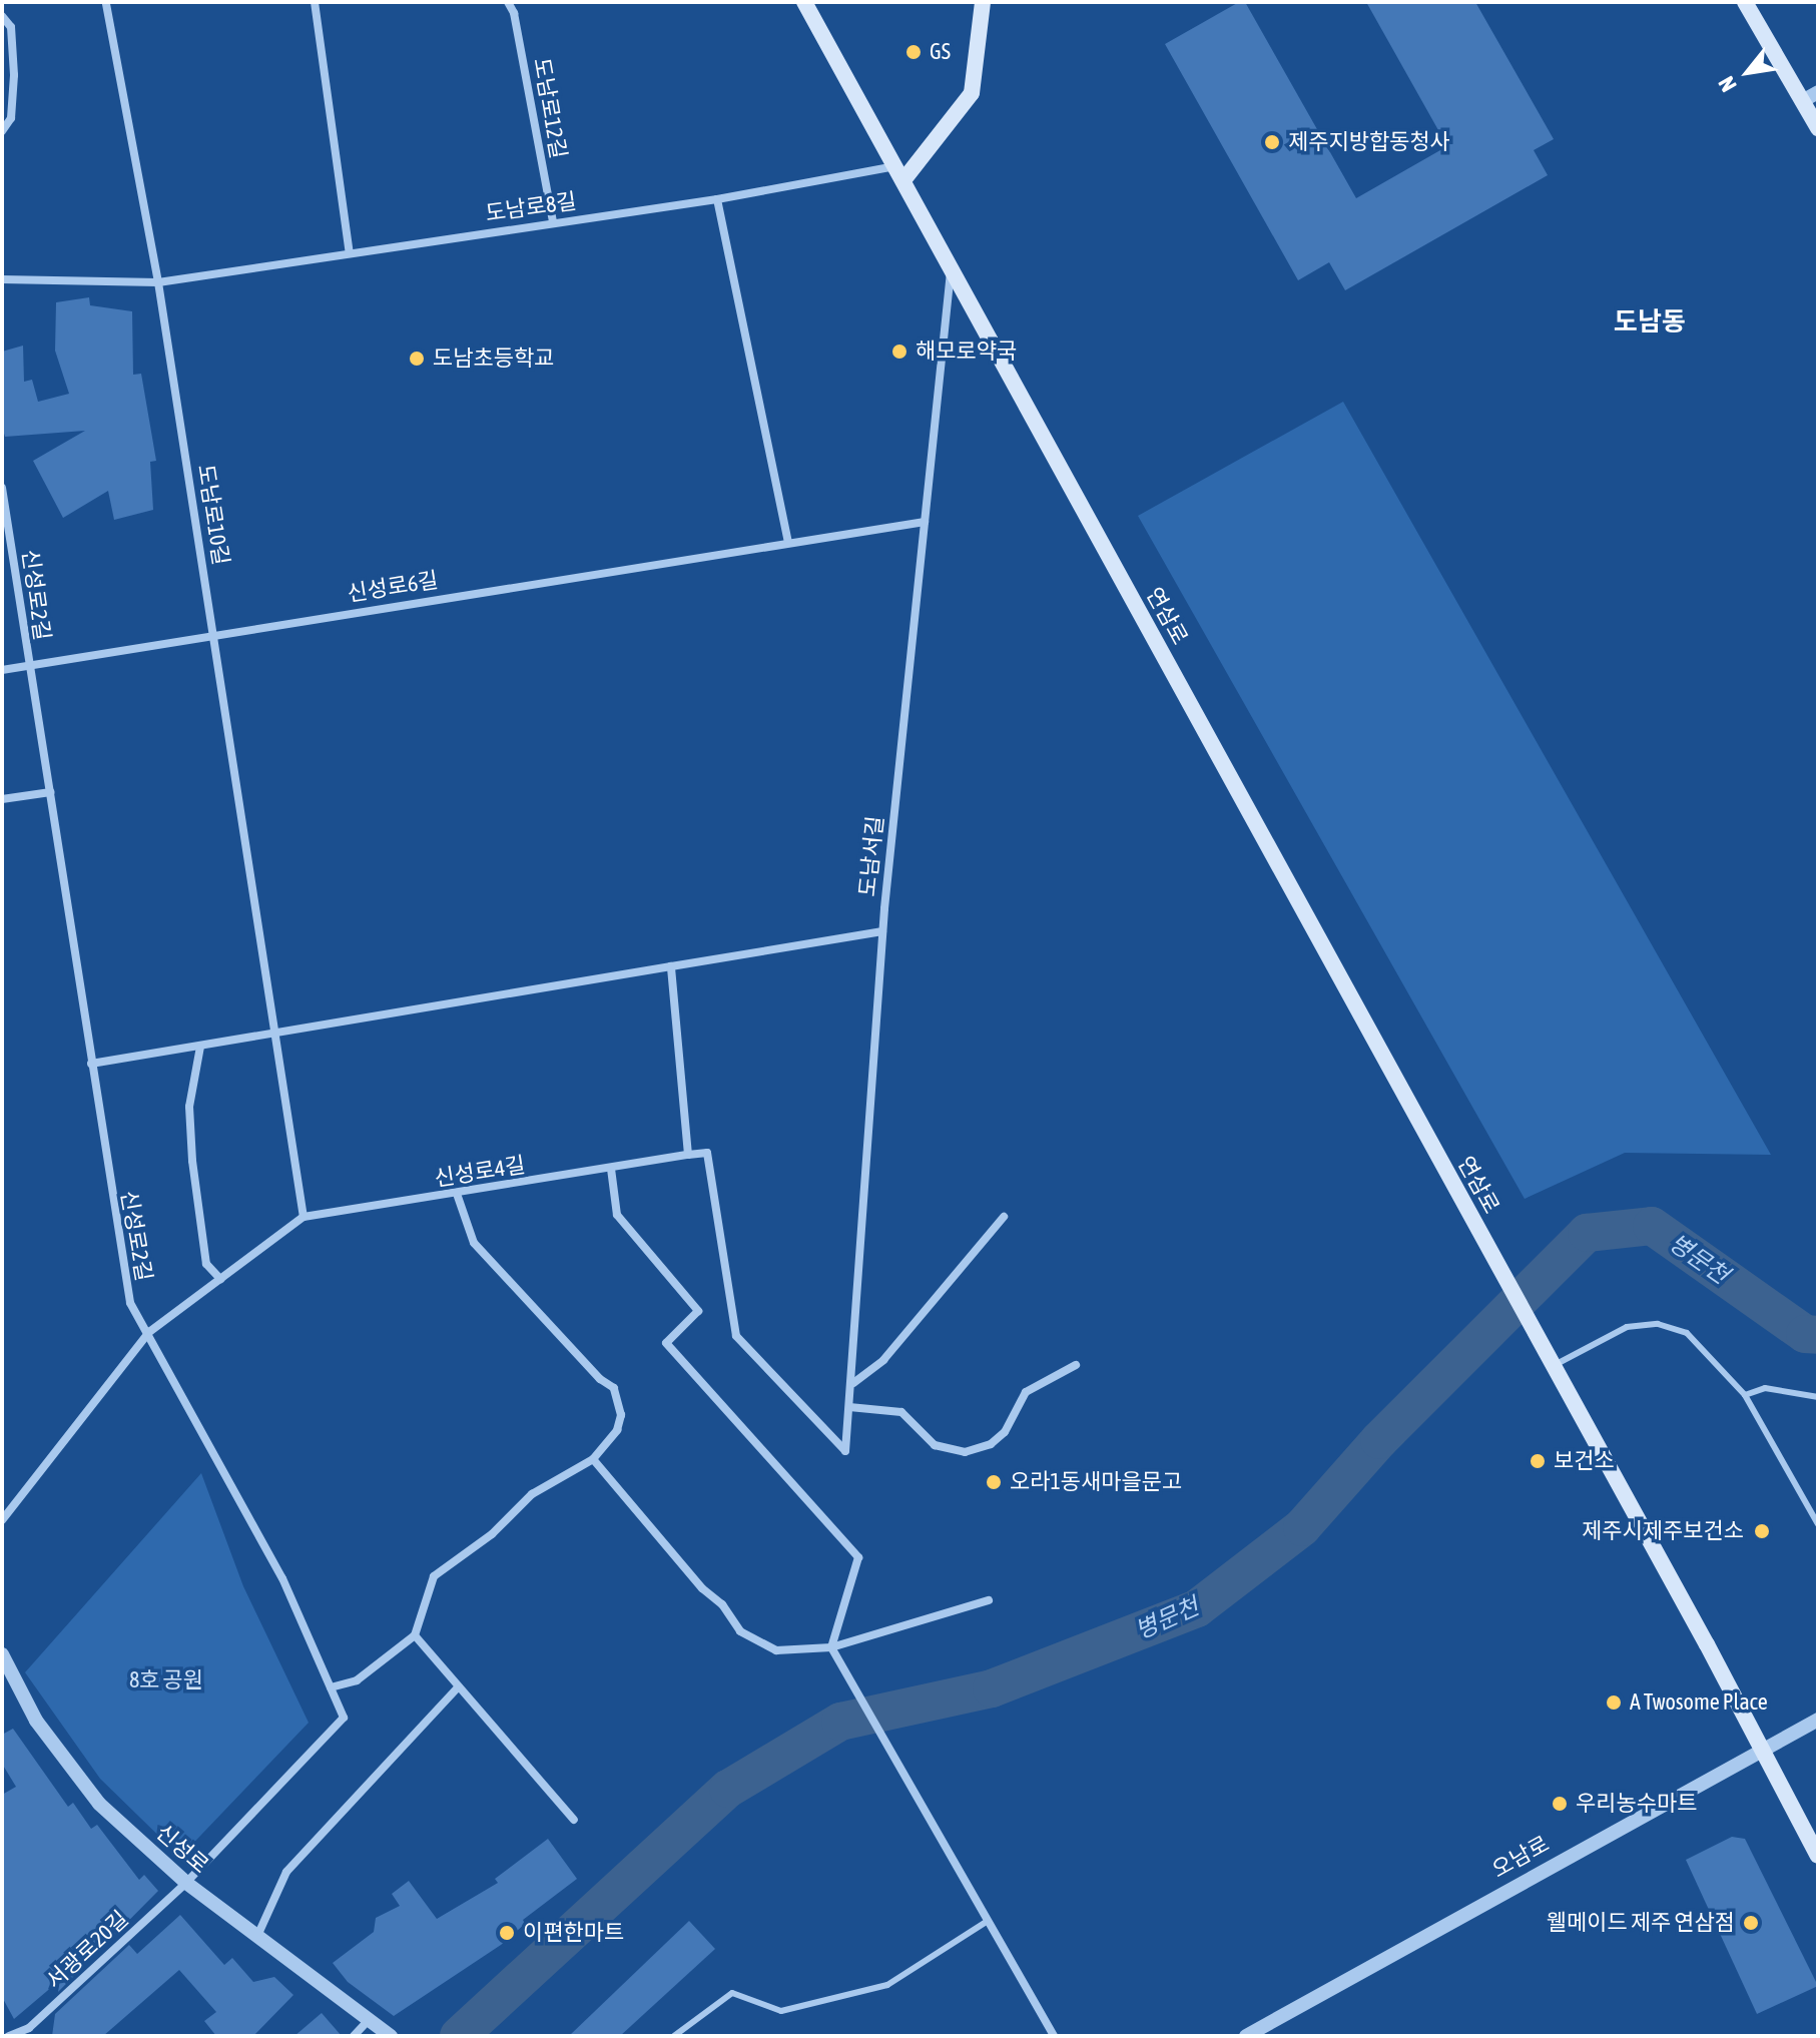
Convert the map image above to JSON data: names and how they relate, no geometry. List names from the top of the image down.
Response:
{
  "streets": {
    "main road": ["연삼로"],
    "street": [
      "도남로12길",
      "도남로8길",
      "도남로10길",
      "신성로6길",
      "신성로2길",
      "도남서길",
      "신성로4길",
      "신성로",
      "오남로",
      "서광로20길"
    ]
  },
  "crossings": [
    ["도남로12길", "도남로8길"],
    ["도남로8길", "도남로10길"],
    ["도남로8길", "연삼로"],
    ["도남로10길", "신성로6길"],
    ["도남로10길", "신성로4길"],
    ["신성로6길", "신성로2길"],
    ["신성로6길", "도남서길"],
    ["신성로2길", "신성로4길"],
    ["신성로2길", "신성로"],
    ["신성로2길", "서광로20길"],
    ["연삼로", "도남서길"],
    ["도남서길", "신성로4길"],
    ["신성로", "서광로20길"]
  ],
  "districts": ["도남동"],
  "water": ["병문천"],
  "parks": ["8호 공원"],
  "places": [
    "GS",
    "제주지방합동청사",
    "해모로약국",
    "도남초등학교",
    "보건소",
    "오라1동새마을문고",
    "제주시제주보건소",
    "A Twosome Place",
    "우리농수마트",
    "웰메이드 제주 연삼점",
    "이편한마트"
  ],
  "north": "bottom left"
}
